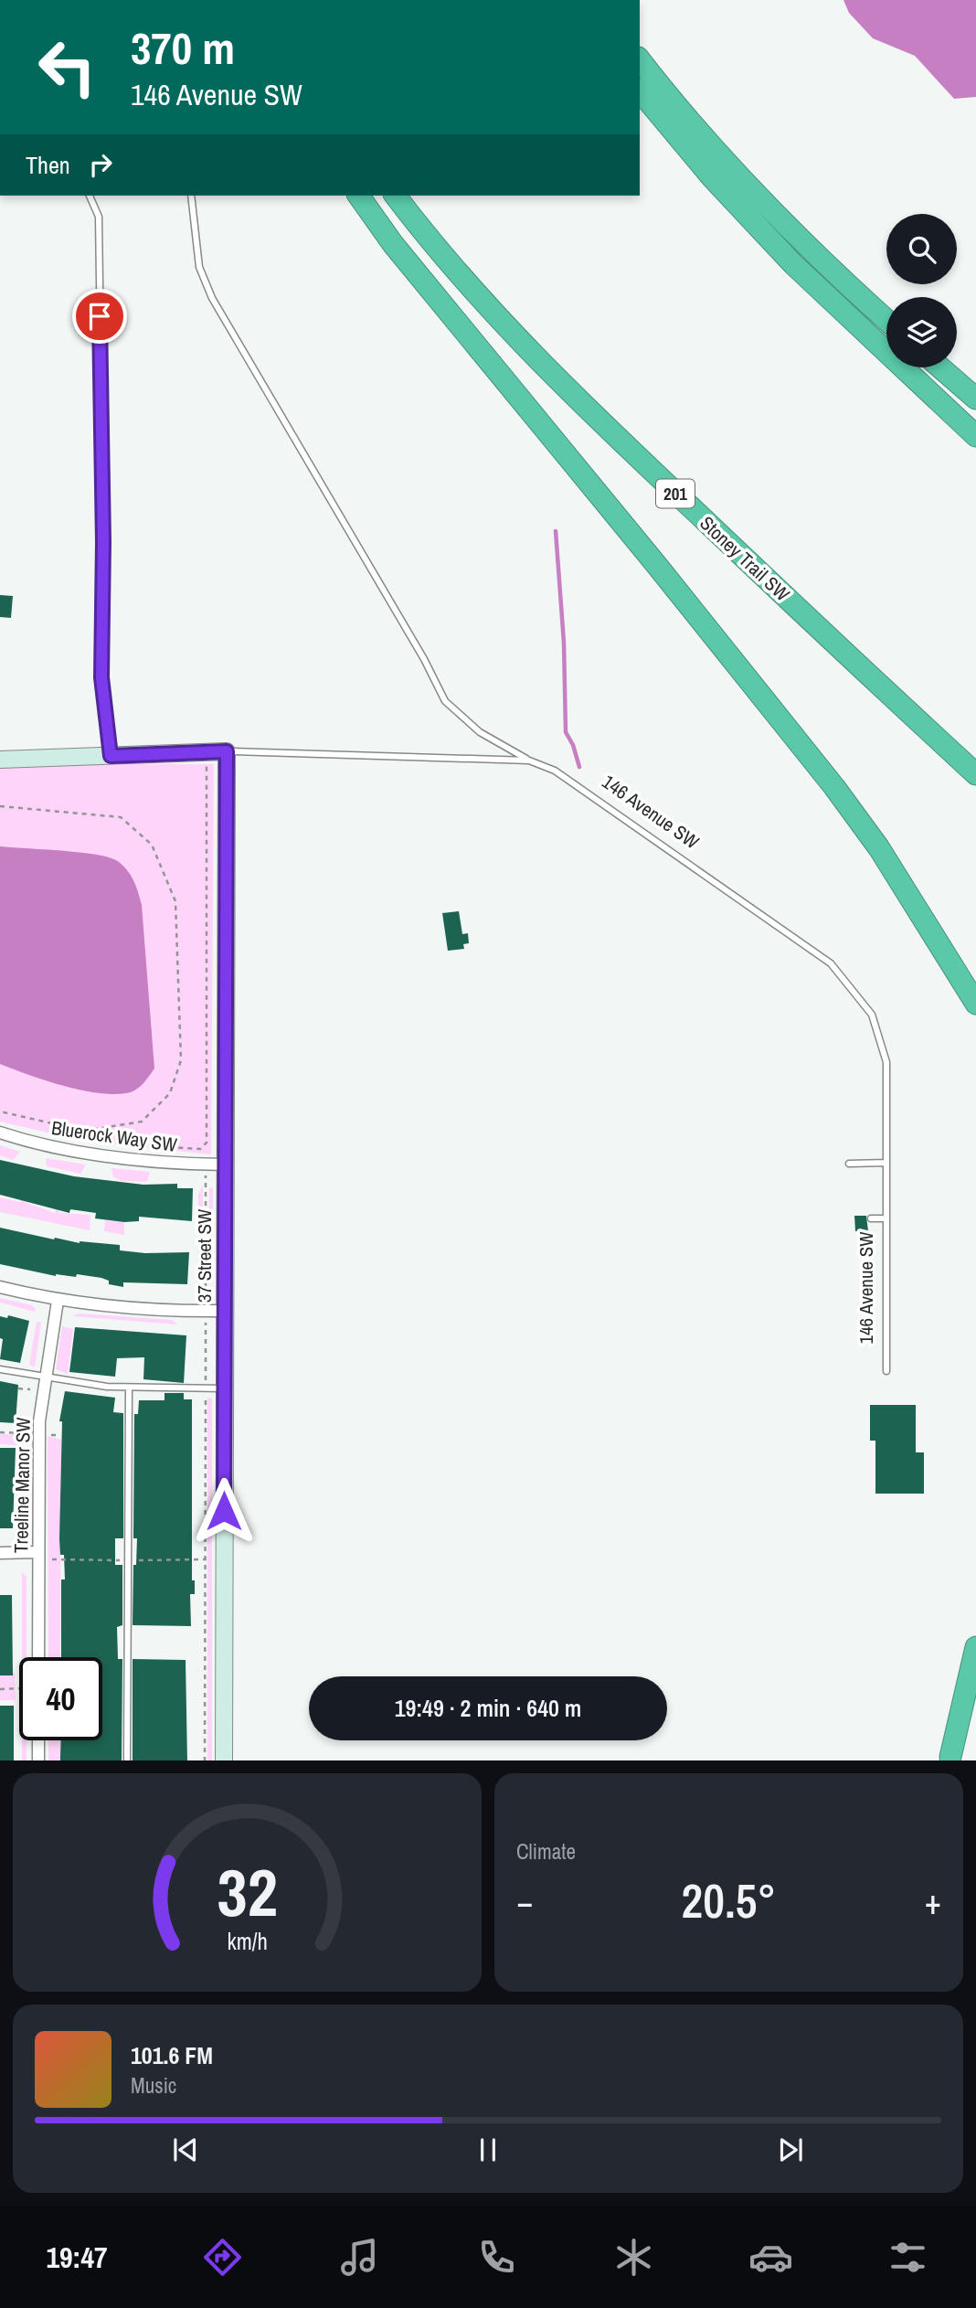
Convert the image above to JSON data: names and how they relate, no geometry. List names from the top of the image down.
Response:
{
  "streets": {
    "highway": ["201", "Stoney Trail SW"],
    "street": [
      "146 Avenue SW",
      "Bluerock Way SW",
      "37 Street SW",
      "Treeline Manor SW"
    ]
  },
  "crossings": [
    ["146 Avenue SW", "37 Street SW"],
    ["Bluerock Way SW", "37 Street SW"]
  ],
  "page": {
    "turn": ["370 m", "146 Avenue SW"],
    "then": "Then",
    "limit": "40",
    "trip": "19:49 · 2 min · 640 m",
    "tile": "Climate",
    "heat": ["−", "20.5°", "+"],
    "song": ["101.6 FM", "Music"],
    "tabs": "19:47",
    "gauge": ["32", "km/h"]
  }
}
